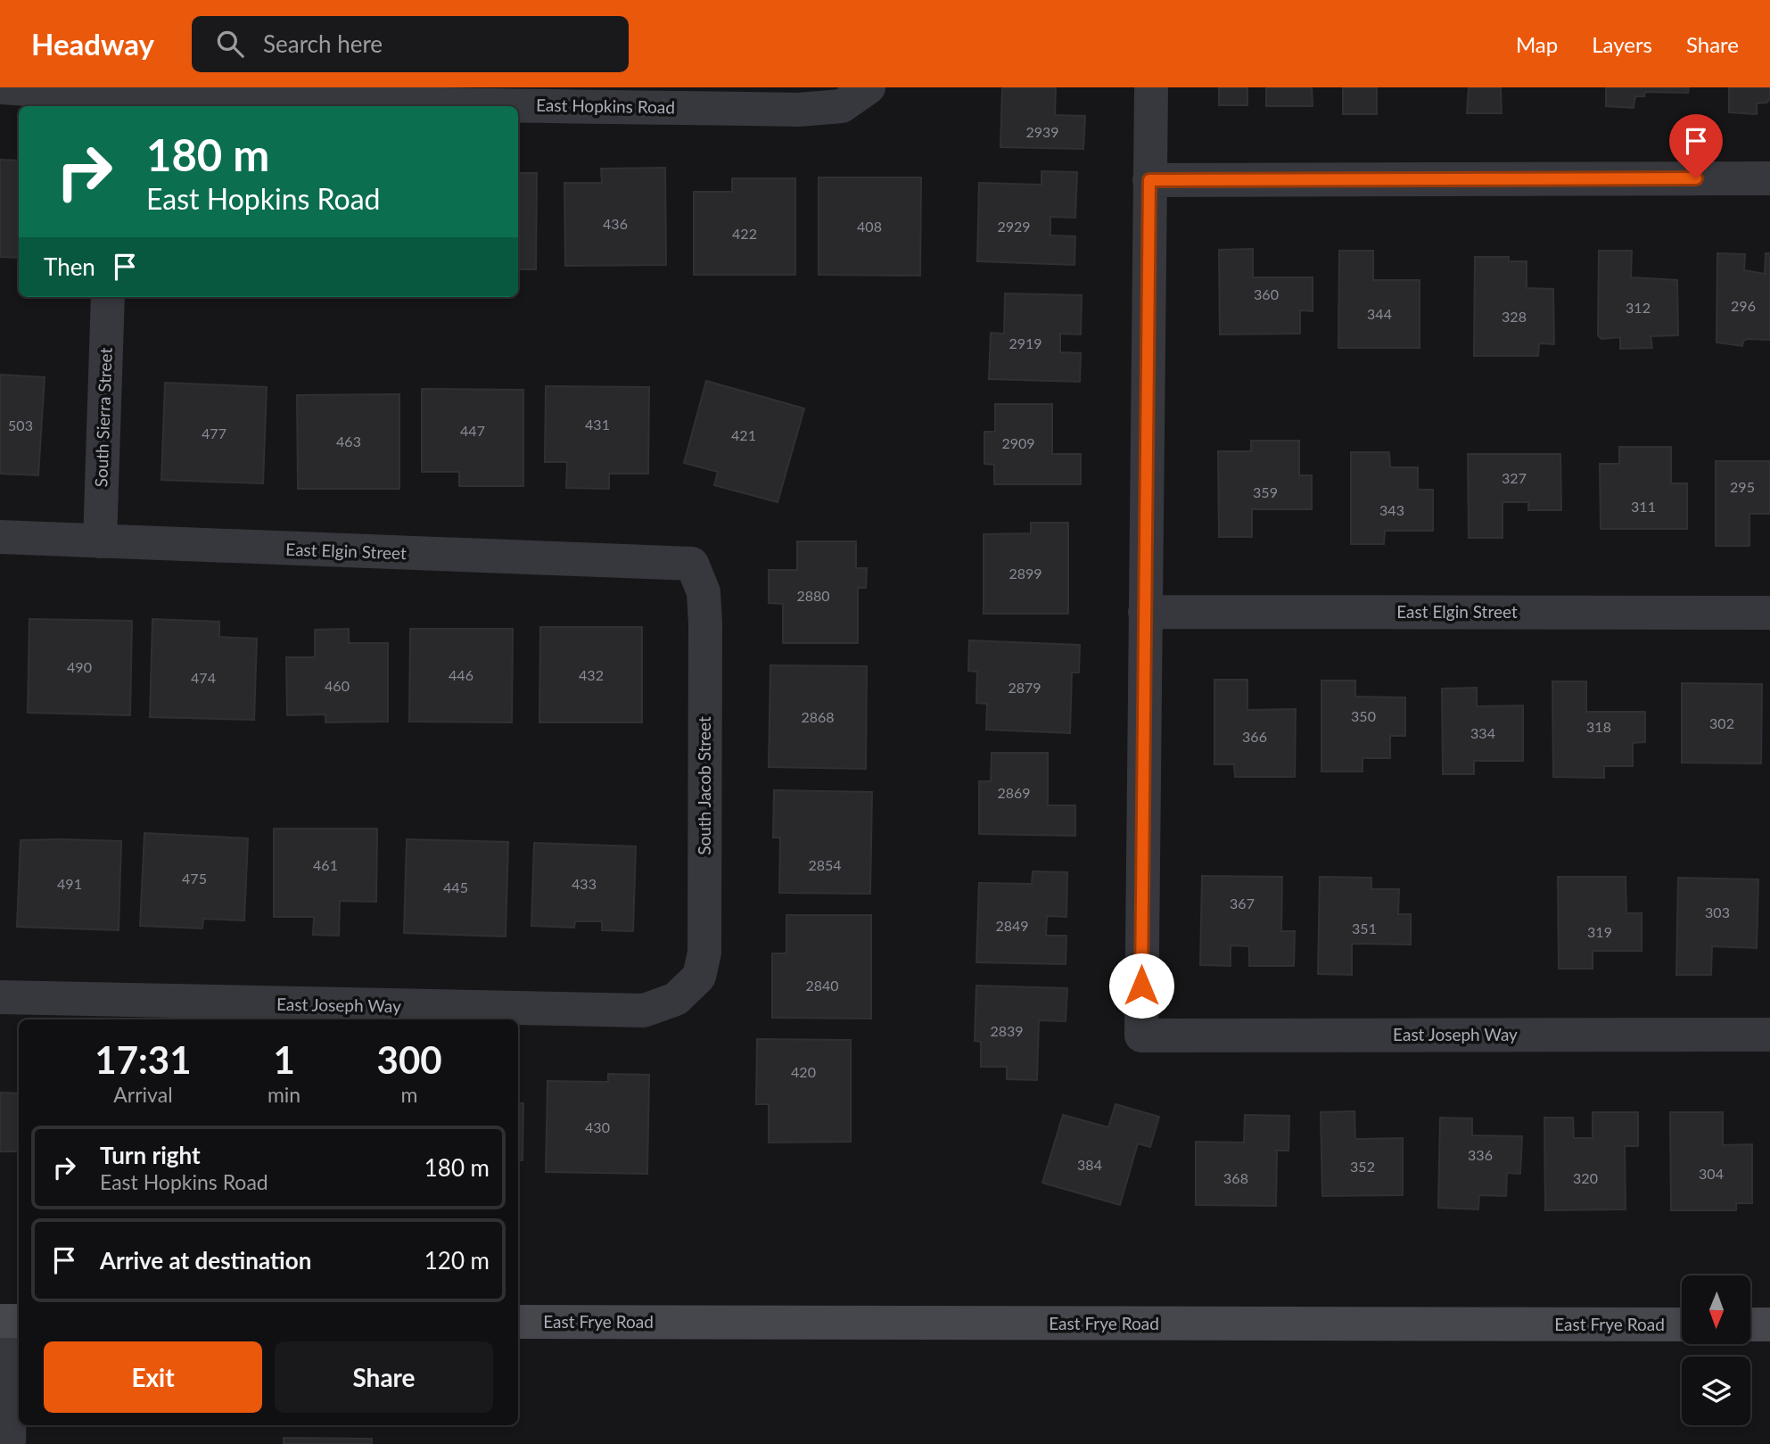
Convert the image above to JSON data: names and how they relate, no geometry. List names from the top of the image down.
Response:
{
  "streets": {
    "street": [
      "East Hopkins Road",
      "South Sierra Street",
      "East Elgin Street",
      "South Jacob Street",
      "East Joseph Way",
      "East Frye Road"
    ]
  },
  "crossings": [
    ["South Sierra Street", "East Elgin Street"],
    ["East Elgin Street", "South Jacob Street"],
    ["East Elgin Street", "East Joseph Way"],
    ["South Jacob Street", "East Joseph Way"]
  ],
  "house_numbers": [
    "2939",
    "436",
    "408",
    "2929",
    "422",
    "360",
    "296",
    "312",
    "344",
    "328",
    "2919",
    "431",
    "503",
    "447",
    "477",
    "421",
    "463",
    "2909",
    "327",
    "295",
    "359",
    "311",
    "343",
    "2899",
    "2880",
    "490",
    "446",
    "432",
    "474",
    "460",
    "2879",
    "350",
    "2868",
    "302",
    "318",
    "334",
    "366",
    "2869",
    "461",
    "2854",
    "475",
    "491",
    "433",
    "445",
    "367",
    "303",
    "2849",
    "351",
    "319",
    "2840",
    "2839",
    "420",
    "430",
    "336",
    "384",
    "352",
    "304",
    "368",
    "320"
  ],
  "north": "bottom",
  "page": {
    "header": "Headway",
    "search": "Search here",
    "nav": ["Map", "Layers", "Share"],
    "turn": ["180 m", "East Hopkins Road"],
    "then": "Then",
    "eta": [
      "17:31",
      "Arrival",
      "1",
      "min",
      "300",
      "m"
    ],
    "list": [
      {
        "name": "Turn right",
        "note": "East Hopkins Road",
        "value": "180 m"
      },
      {
        "name": "Arrive at destination",
        "value": "120 m"
      }
    ],
    "buttons": ["Exit", "Share"]
  }
}
